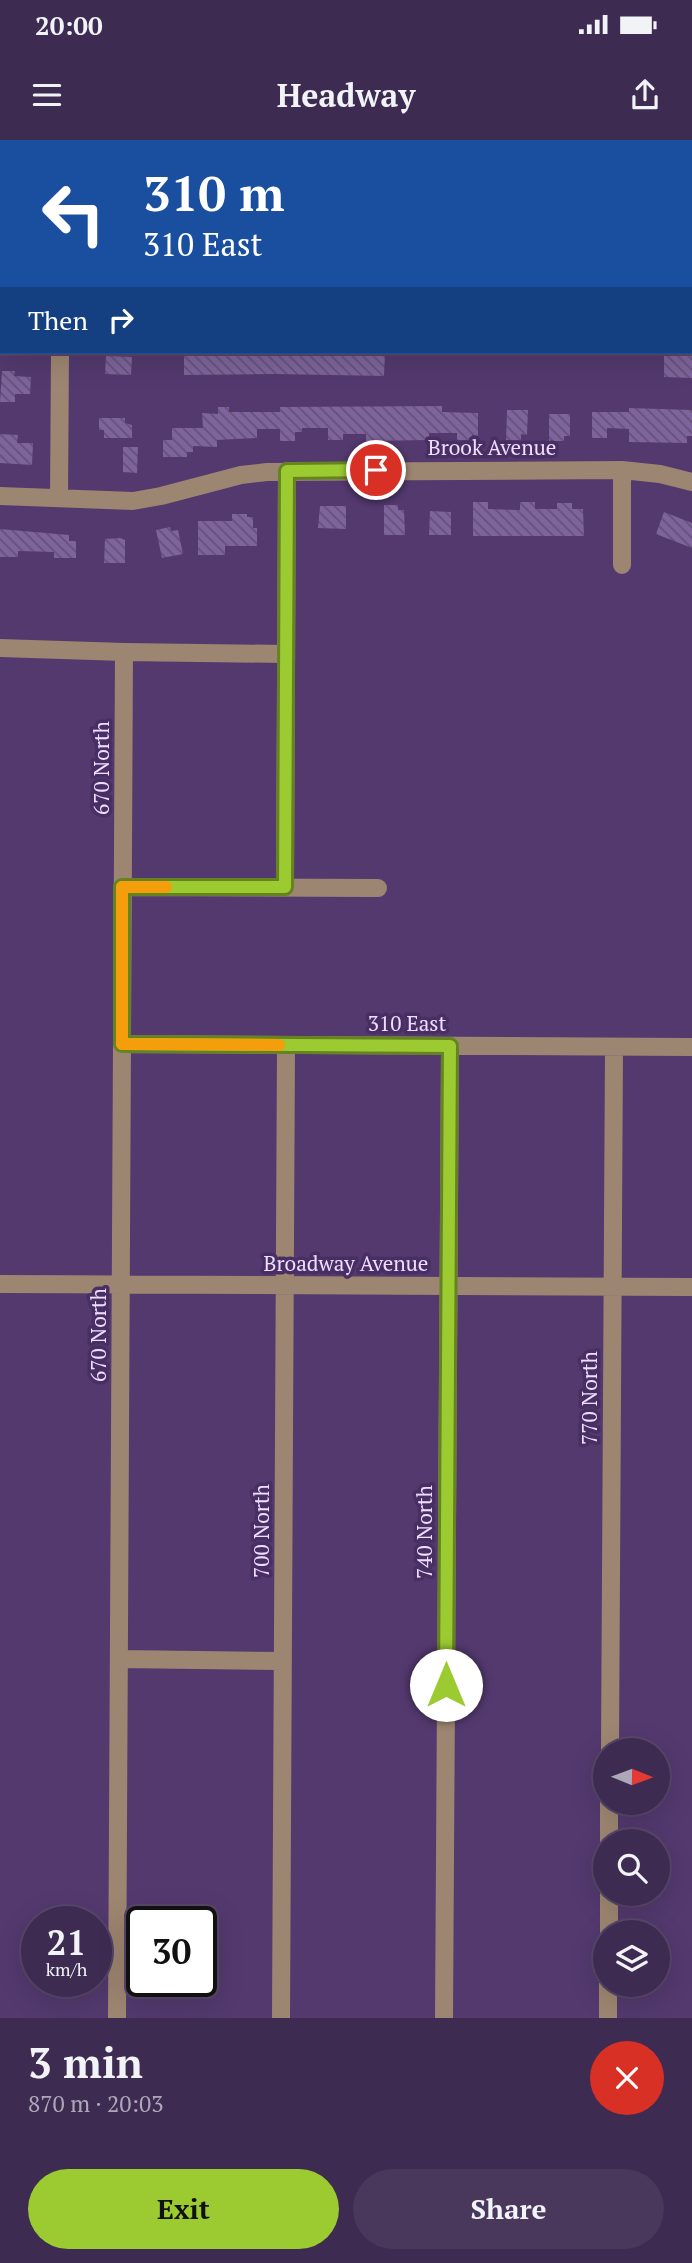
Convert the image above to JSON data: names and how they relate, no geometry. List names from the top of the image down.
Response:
{
  "streets": {
    "street": [
      "Brook Avenue",
      "670 North",
      "310 East",
      "Broadway Avenue",
      "770 North",
      "700 North",
      "740 North"
    ]
  },
  "crossings": [
    ["670 North", "310 East"],
    ["670 North", "Broadway Avenue"],
    ["310 East", "770 North"],
    ["310 East", "700 North"],
    ["310 East", "740 North"],
    ["Broadway Avenue", "770 North"],
    ["Broadway Avenue", "700 North"],
    ["Broadway Avenue", "740 North"]
  ],
  "north": "right",
  "page": {
    "status": "20:00",
    "header": "Headway",
    "turn": ["310 m", "310 East"],
    "then": "Then",
    "speed": "21 km/h",
    "limit": "30",
    "heading": ["3 min", "870 m · 20:03"],
    "buttons": ["Exit", "Share"]
  }
}
